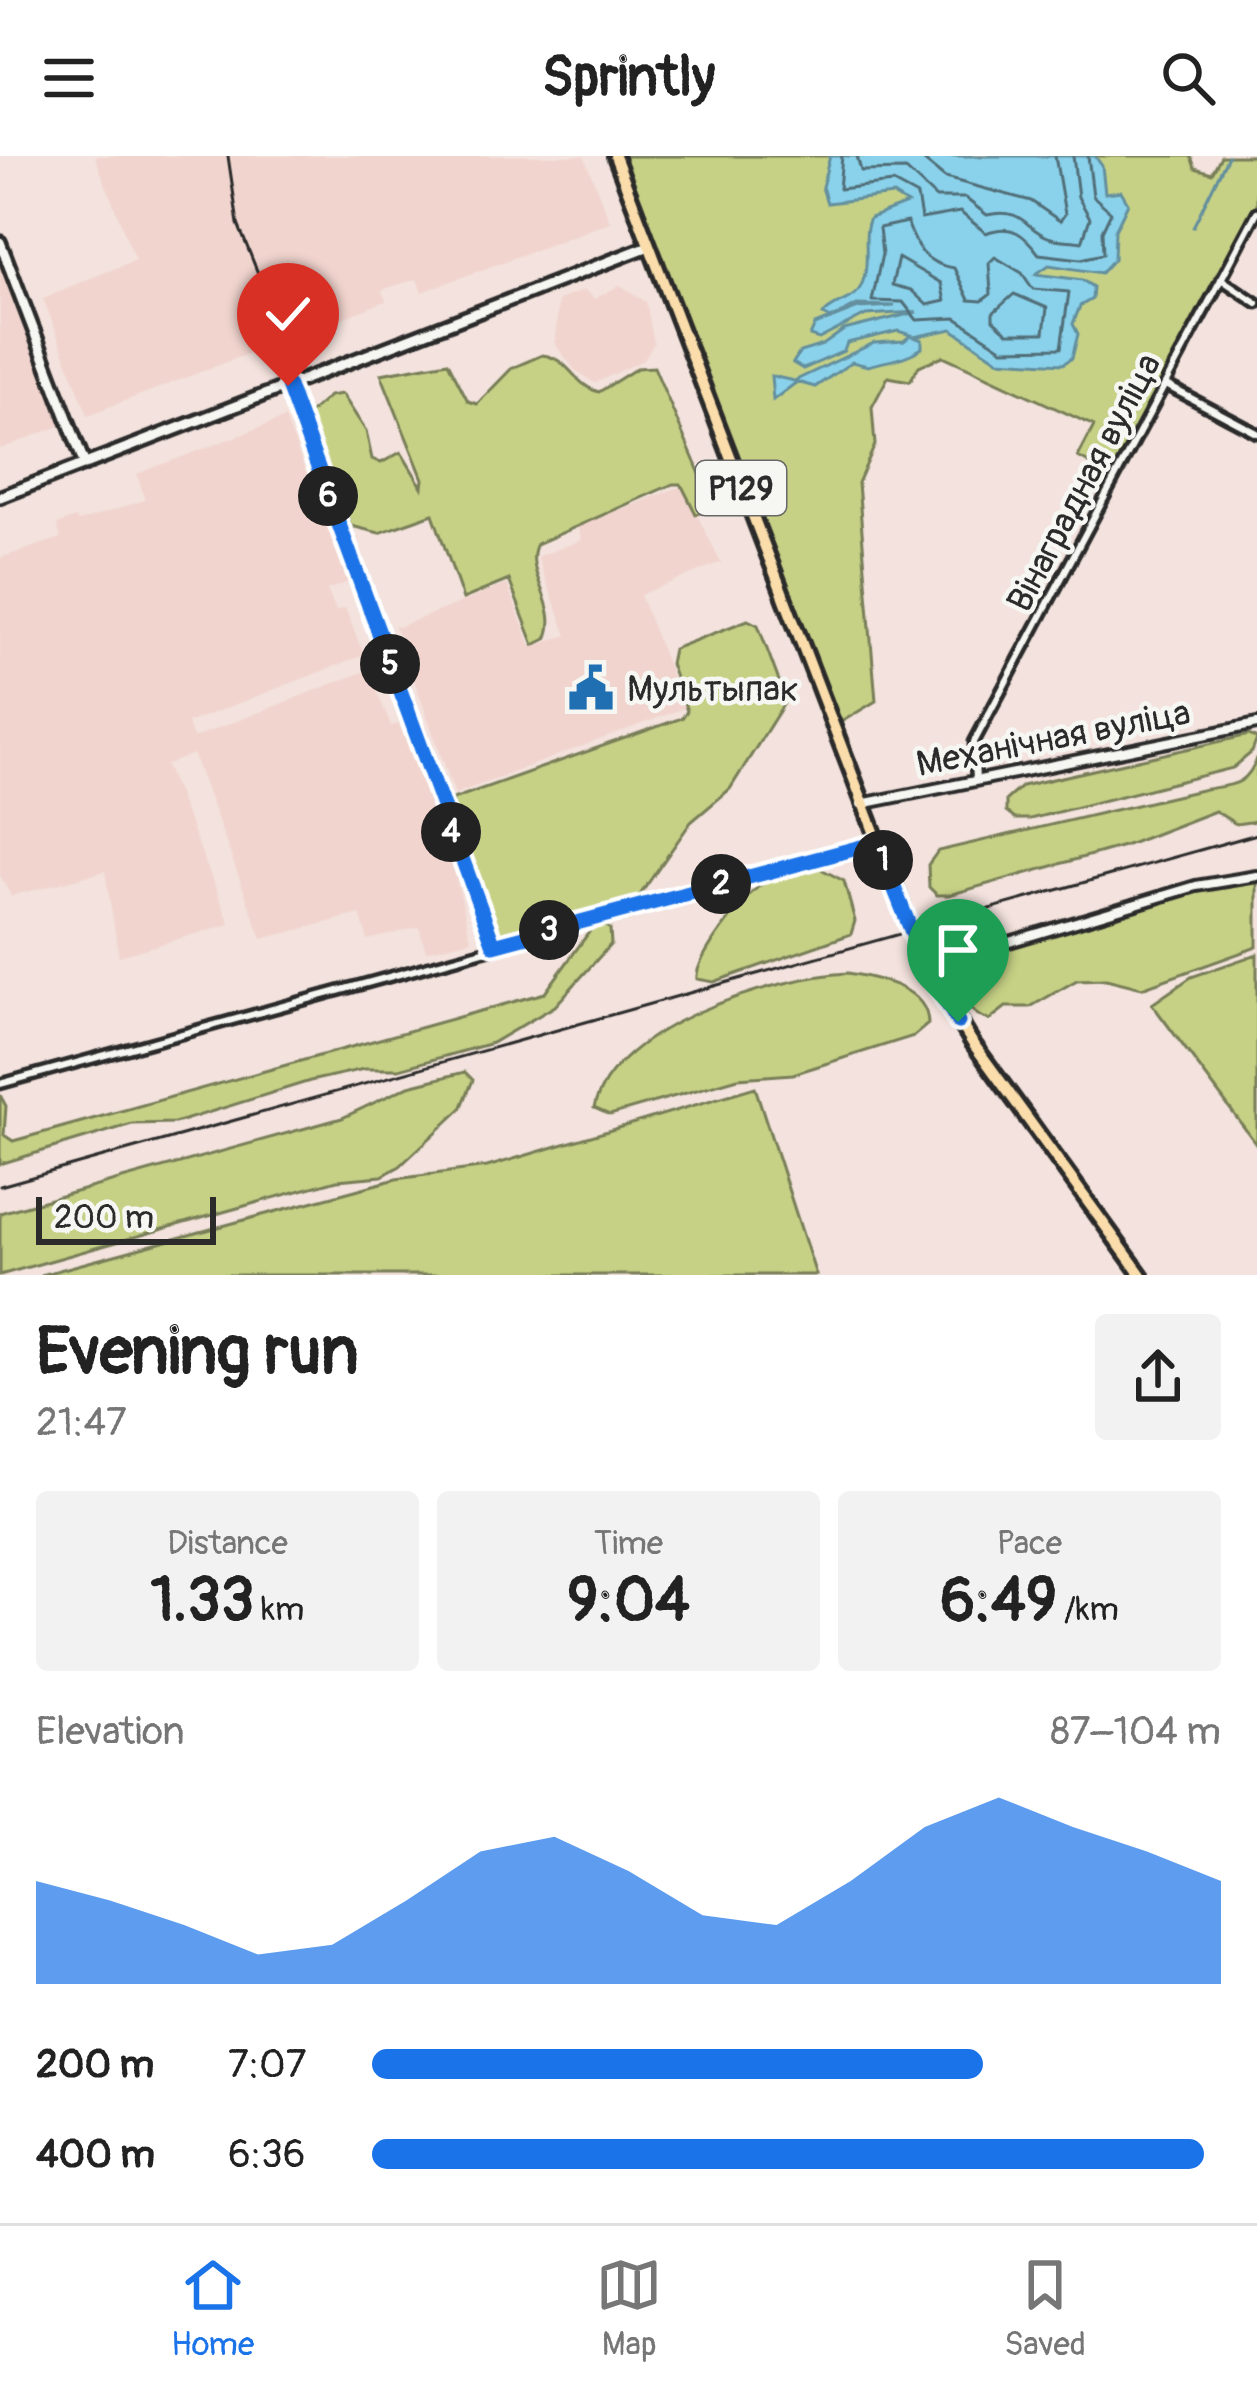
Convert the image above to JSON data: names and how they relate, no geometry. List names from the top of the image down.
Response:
{
  "streets": {
    "main road": ["Р129"],
    "street": ["Вінаградная вуліца", "Механічная вуліца"]
  },
  "crossings": [
    ["Вінаградная вуліца", "Механічная вуліца"],
    ["Р129", "Механічная вуліца"]
  ],
  "places": {
    "public building": ["Мультыпак"]
  },
  "scale_bar": "200 m",
  "page": {
    "header": "Sprintly",
    "pins": [
      "6",
      "5",
      "4",
      "1",
      "2",
      "3"
    ],
    "scale": "200 m",
    "heading": ["Evening run", "21:47"],
    "stats": [
      ["Distance", "1.33 km"],
      ["Time", "9:04"],
      ["Pace", "6:49 /km"]
    ],
    "chart": ["Elevation", "87–104 m"],
    "list": [
      {
        "name": "200 m",
        "note": "7:07"
      },
      {
        "name": "400 m",
        "note": "6:36"
      }
    ],
    "tabs": ["Home", "Map", "Saved"]
  }
}
